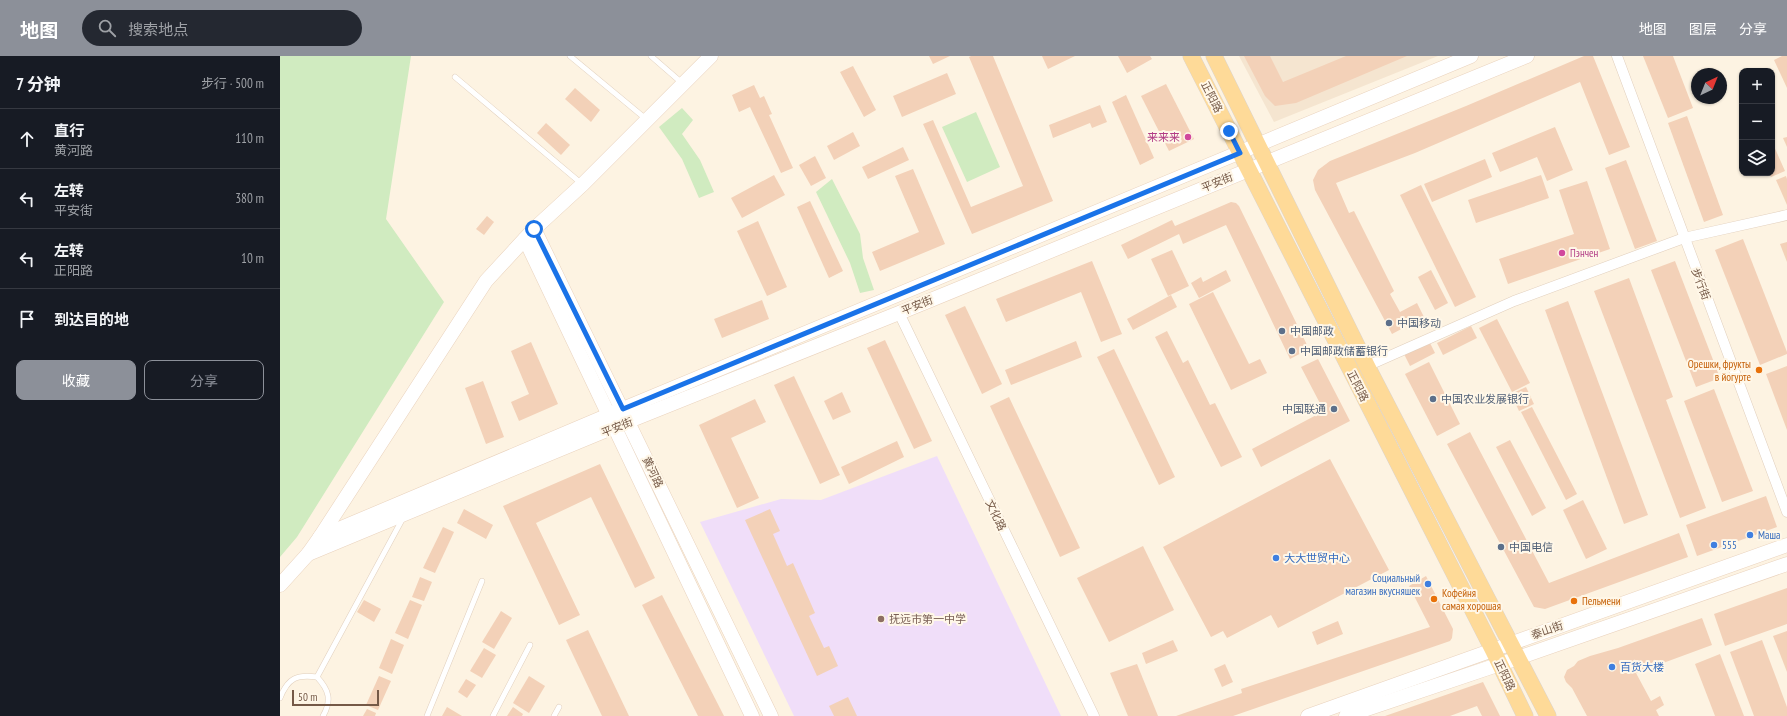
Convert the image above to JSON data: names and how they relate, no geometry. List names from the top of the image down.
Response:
{
  "streets": {
    "main road": [
      "正阳路",
      "平安街",
      "黄河路",
      "泰山街"
    ],
    "street": ["步行街", "文化路"]
  },
  "crossings": [
    ["正阳路", "平安街"],
    ["正阳路", "泰山街"],
    ["平安街", "黄河路"],
    ["平安街", "文化路"]
  ],
  "places": [
    "来来来",
    "Пэнчен",
    "中国移动",
    "中国邮政",
    "中国邮政储蓄银行",
    "Орешки, фрукты в йогурте",
    "中国农业发展银行",
    "中国联通",
    "Маша",
    "555",
    "中国电信",
    "大大世贸中心",
    "Социальный магазин вкусняшек",
    "Кофейня самая хорошая",
    "Пельмени",
    "抚远市第一中学",
    "百货大楼"
  ],
  "scale_bar": "50 m",
  "north": "top right",
  "page": {
    "header": "地图",
    "search": "搜索地点",
    "nav": ["地图", "图层", "分享"],
    "heading": ["7 分钟", "步行 · 500 m"],
    "map_buttons": ["+", "−"],
    "list": [
      ["直行", "黄河路", "110 m"],
      ["左转", "平安街", "380 m"],
      ["左转", "正阳路", "10 m"],
      "到达目的地"
    ],
    "buttons": ["收藏", "分享"],
    "scale": "50 m"
  }
}
